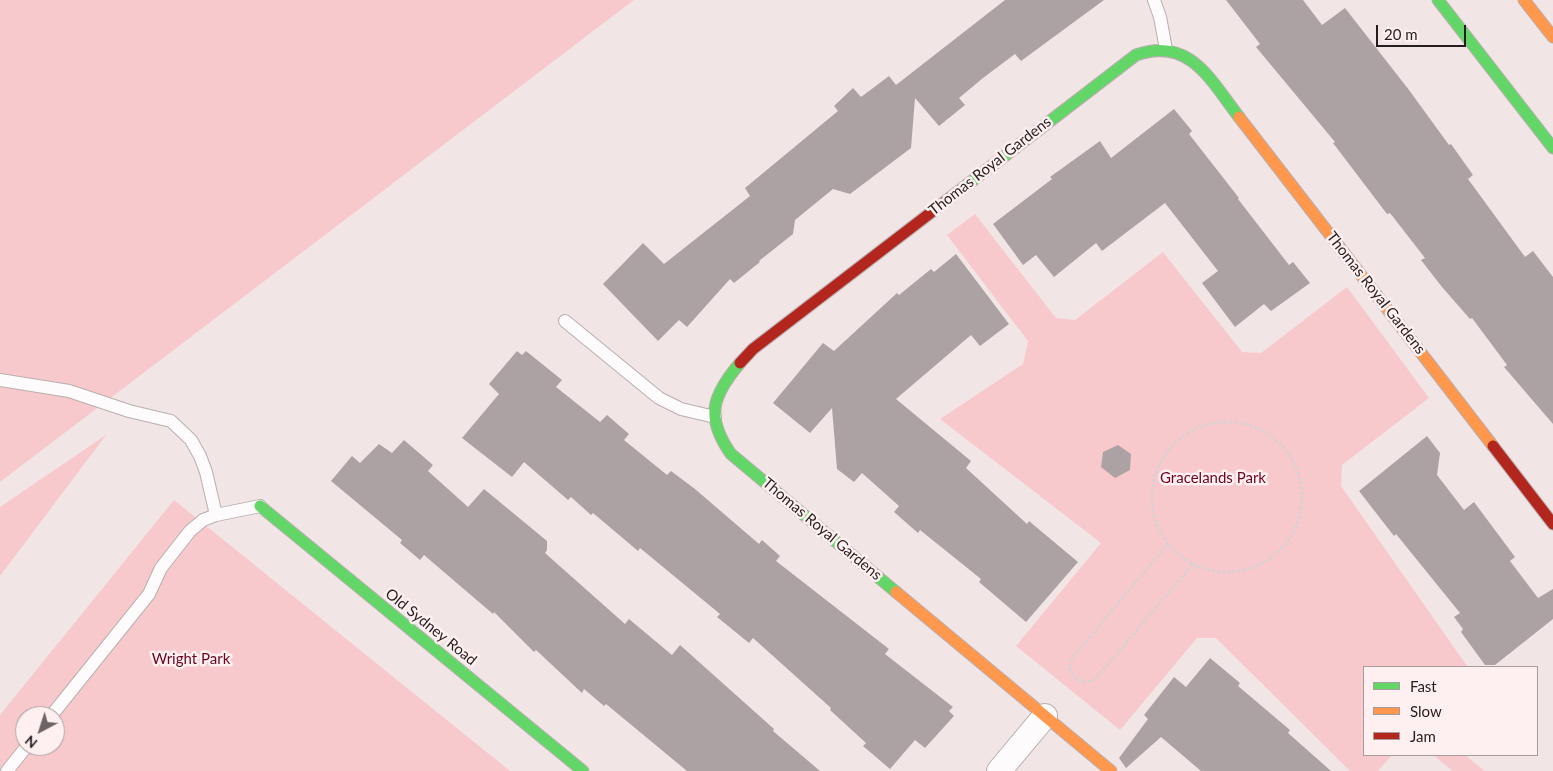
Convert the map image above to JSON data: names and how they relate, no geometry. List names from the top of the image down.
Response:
{
  "streets": {
    "street": ["Thomas Royal Gardens", "Old Sydney Road"]
  },
  "parks": ["Gracelands Park", "Wright Park"],
  "legend": ["Fast", "Slow", "Jam"],
  "scale_bar": "20 m",
  "north": "bottom left"
}
